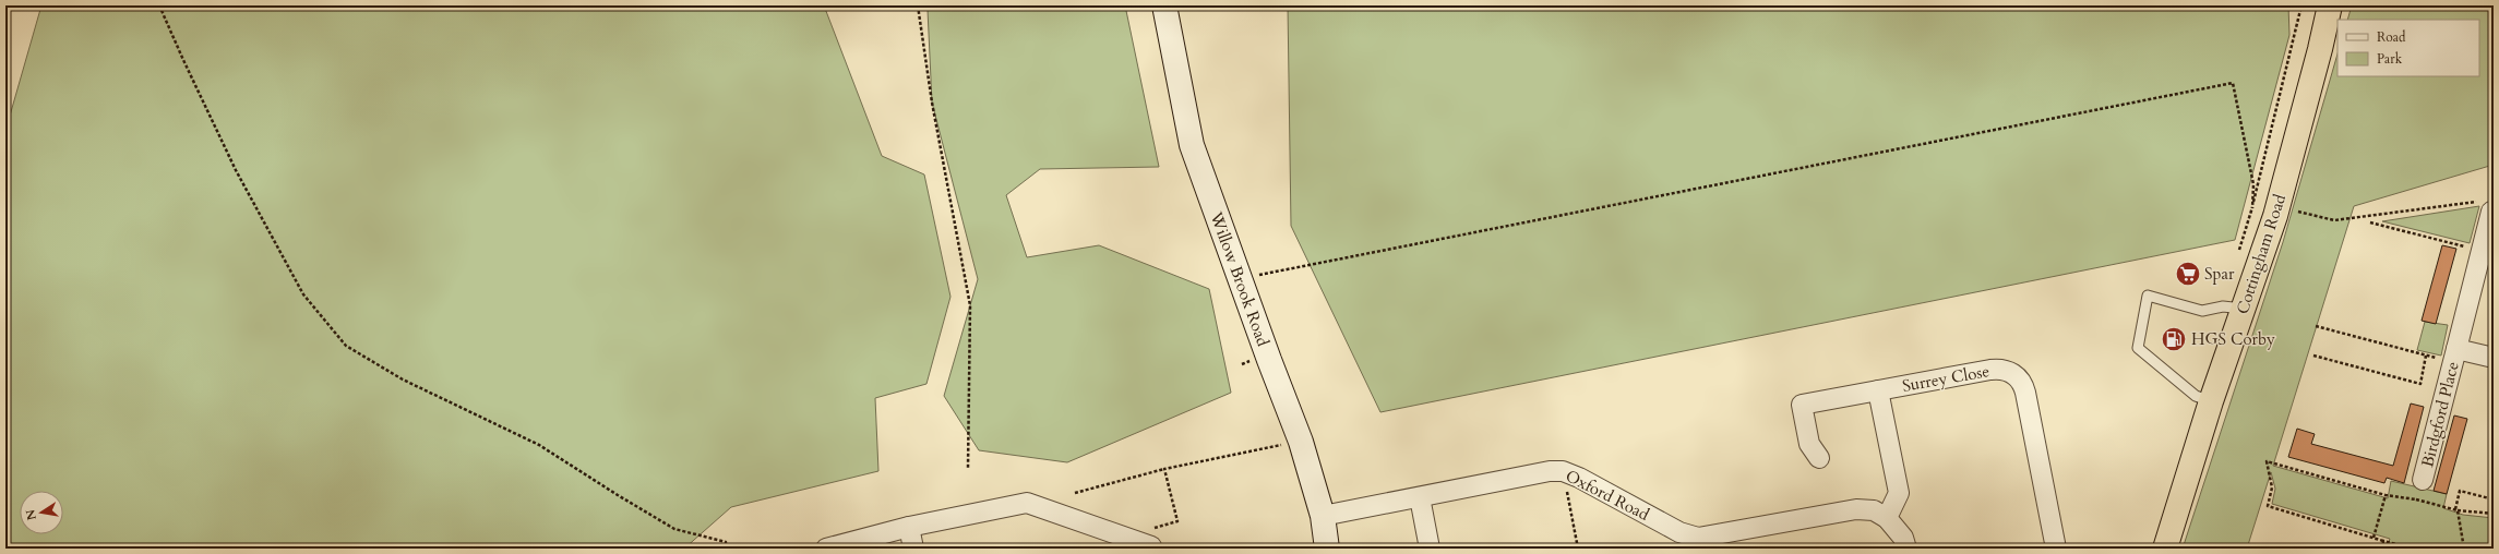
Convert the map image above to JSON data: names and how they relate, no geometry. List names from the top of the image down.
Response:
{
  "streets": {
    "highway": ["Cottingham Road"],
    "street": [
      "Willow Brook Road",
      "Surrey Close",
      "Birdgford Place",
      "Oxford Road"
    ]
  },
  "crossings": [
    ["Willow Brook Road", "Oxford Road"]
  ],
  "places": {
    "supermarket": ["Spar"],
    "fuel station": ["HGS Corby"]
  },
  "legend": ["Road", "Park"],
  "north": "left"
}
